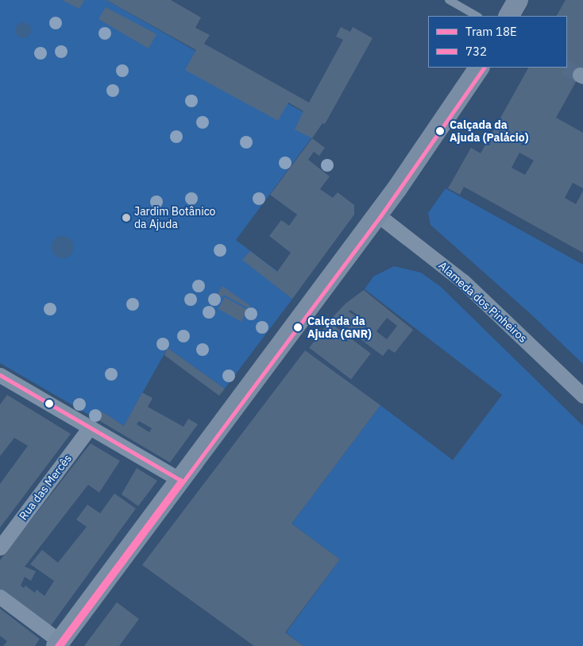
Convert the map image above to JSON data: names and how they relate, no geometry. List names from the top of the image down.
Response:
{
  "streets": {
    "street": ["Alameda dos Pinheiros", "Rua das Mercês"]
  },
  "places": ["Calçada da Ajuda (Palácio)", "Jardim Botânico da Ajuda", "Calçada da Ajuda (GNR)"],
  "lines": ["tram line 18E", "transit line 732"],
  "legend": ["Tram 18E", "732"]
}
